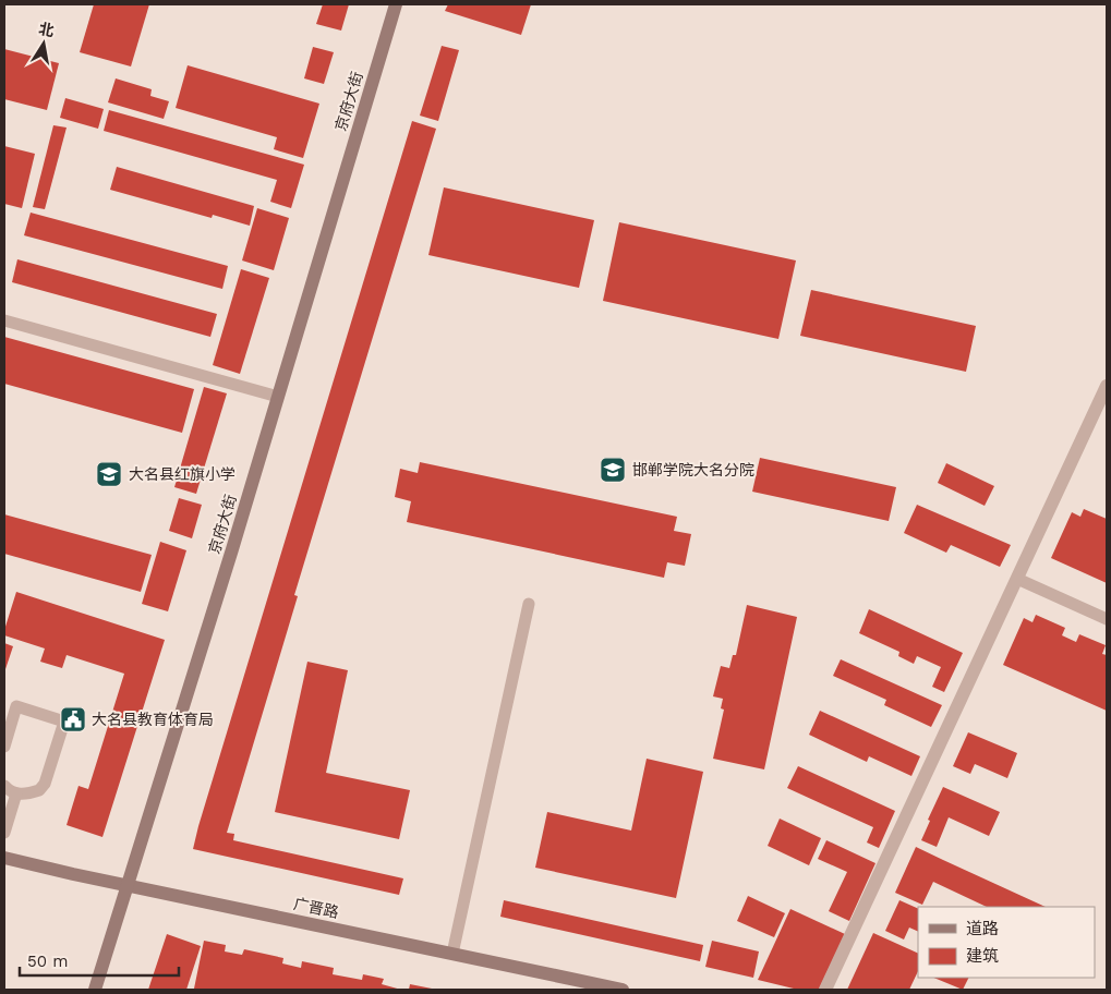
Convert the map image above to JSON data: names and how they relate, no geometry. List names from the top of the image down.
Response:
{
  "streets": {
    "street": ["京府大街", "广晋路"]
  },
  "crossings": [
    ["京府大街", "广晋路"]
  ],
  "places": {
    "school or university": ["邯郸学院大名分院", "大名县红旗小学"],
    "public building": ["大名县教育体育局"]
  },
  "legend": ["道路", "建筑"],
  "scale_bar": "50 m",
  "north": "top"
}
